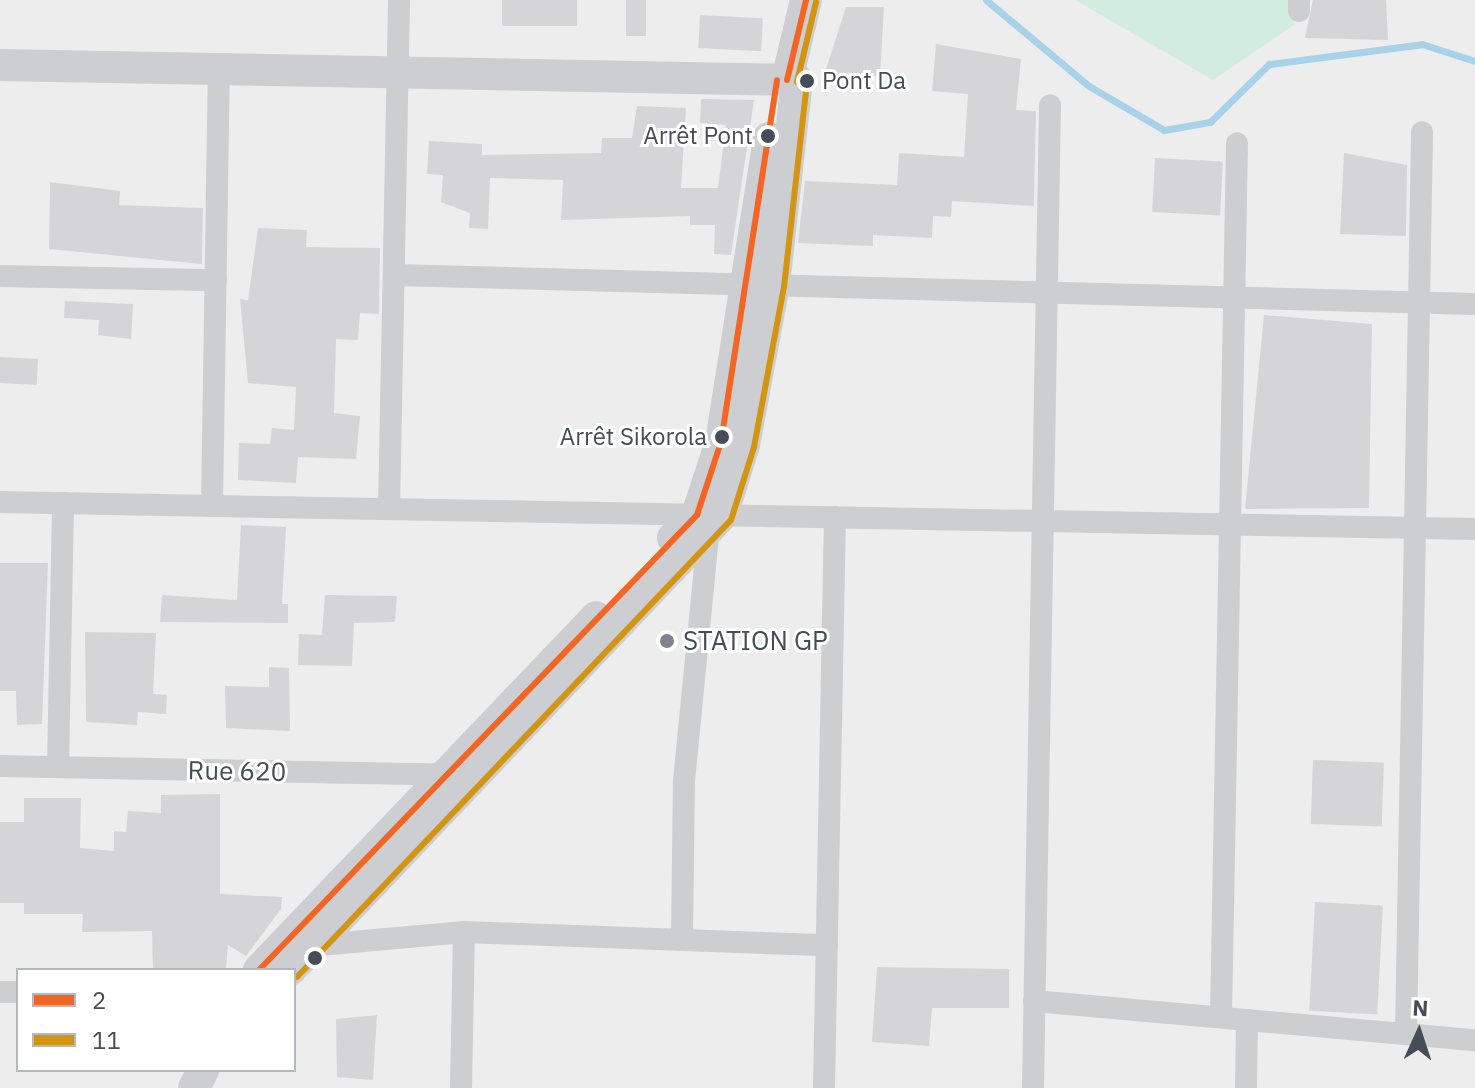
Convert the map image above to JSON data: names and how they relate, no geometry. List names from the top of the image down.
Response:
{
  "streets": {
    "street": ["Rue 620"]
  },
  "places": [
    "Pont Da",
    "Arrêt Pont",
    "Arrêt Sikorola",
    "STATION GP"
  ],
  "lines": ["transit line 2", "transit line 11"],
  "legend": ["2", "11"],
  "north": "top"
}
